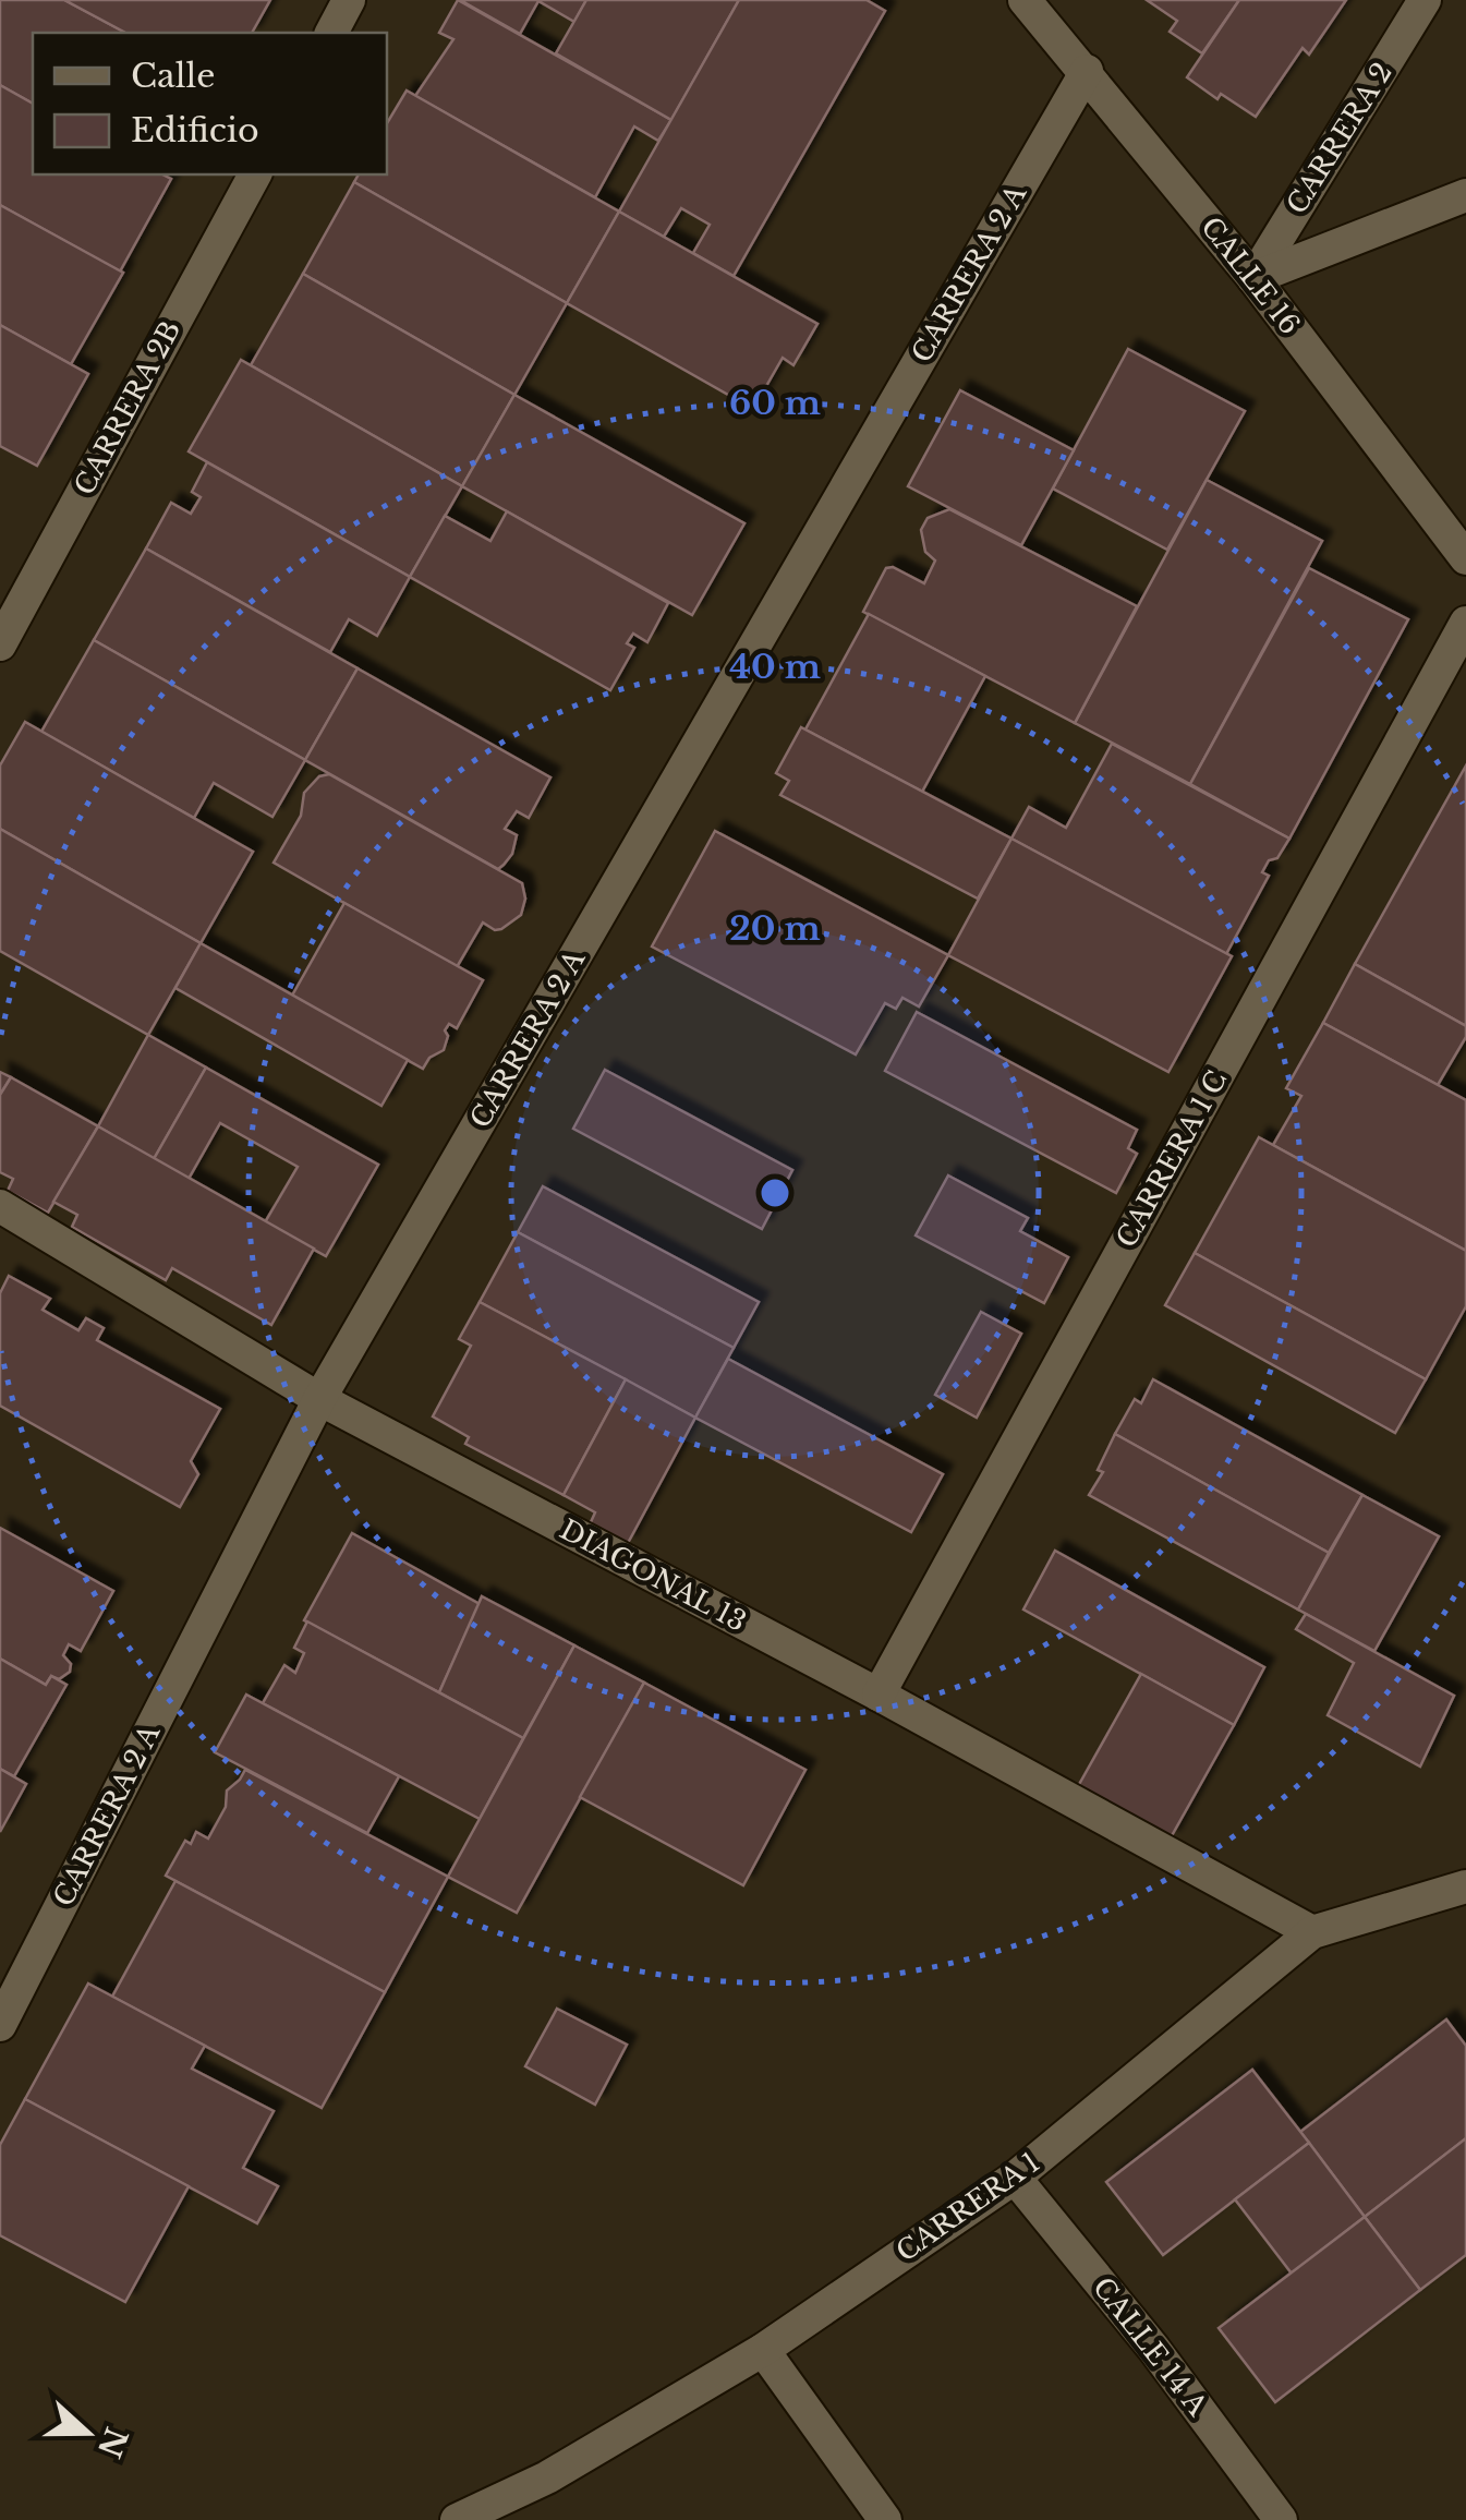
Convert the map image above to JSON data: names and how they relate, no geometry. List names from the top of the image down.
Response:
{
  "streets": {
    "street": [
      "CARRERA 2",
      "CARRERA 2 A",
      "CALLE 16",
      "CARRERA 2B",
      "CARRERA 1 C",
      "DIAGONAL 13",
      "CARRERA 1",
      "CALLE 14 A"
    ]
  },
  "crossings": [
    ["CARRERA 2", "CALLE 16"],
    ["CARRERA 2 A", "CALLE 16"],
    ["CARRERA 2 A", "DIAGONAL 13"],
    ["CARRERA 1 C", "DIAGONAL 13"],
    ["DIAGONAL 13", "CARRERA 1"],
    ["CARRERA 1", "CALLE 14 A"]
  ],
  "legend": ["Calle", "Edificio"],
  "north": "right",
  "rings": ["60 m", "40 m", "20 m"]
}
